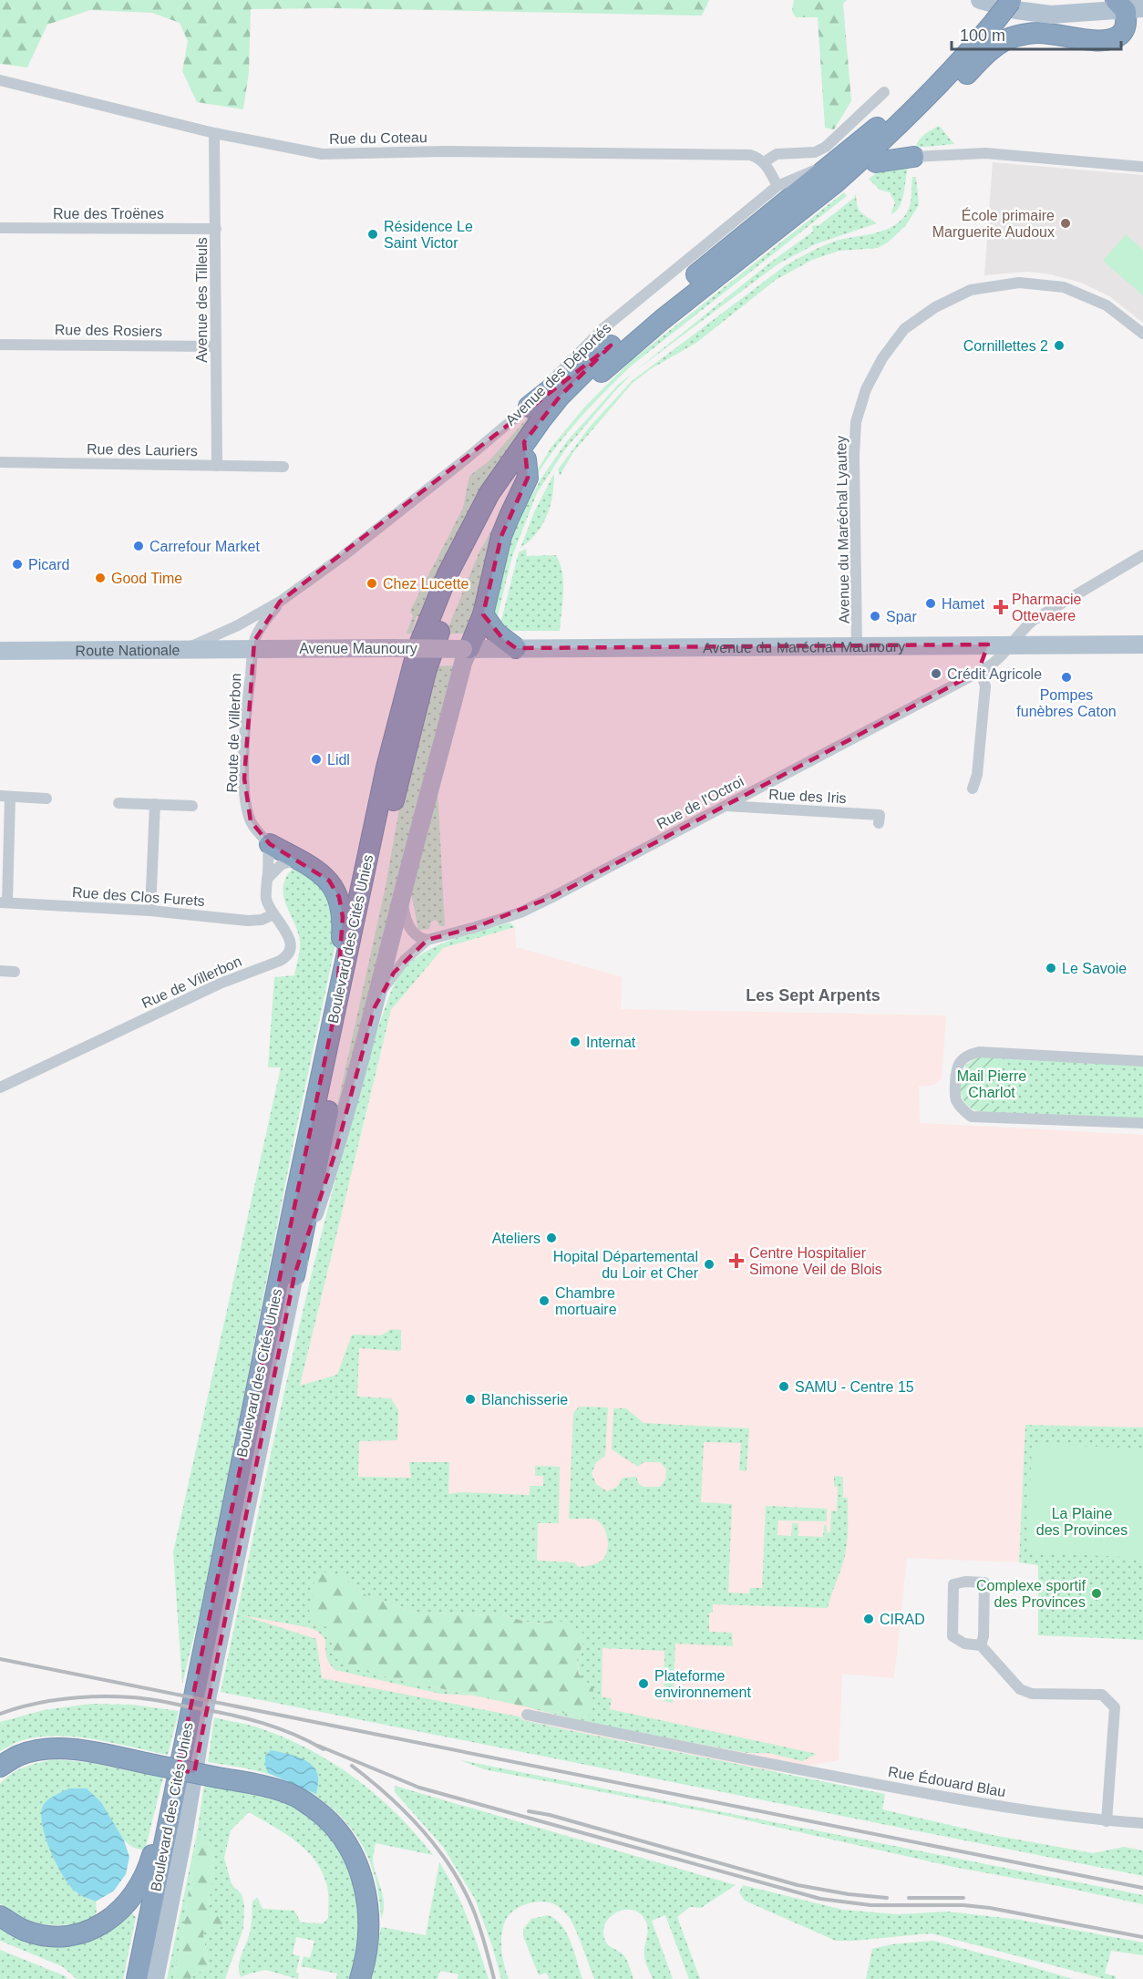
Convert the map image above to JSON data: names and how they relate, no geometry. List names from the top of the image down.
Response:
{
  "streets": {
    "highway": ["Avenue des Déportés", "Boulevard des Cités Unies"],
    "main road": ["Avenue du Maréchal Maunoury", "Avenue Maunoury", "Route Nationale"],
    "street": [
      "Rue du Coteau",
      "Rue des Troënes",
      "Avenue des Tilleuls",
      "Rue des Rosiers",
      "Rue des Lauriers",
      "Avenue du Maréchal Lyautey",
      "Route de Villerbon",
      "Rue des Iris",
      "Rue de l'Octroi",
      "Rue des Clos Furets",
      "Rue de Villerbon",
      "Rue Édouard Blau"
    ]
  },
  "crossings": [
    ["Rue du Coteau", "Avenue des Tilleuls"],
    ["Rue des Troënes", "Avenue des Tilleuls"],
    ["Avenue des Tilleuls", "Rue des Rosiers"],
    ["Avenue des Tilleuls", "Rue des Lauriers"],
    ["Avenue des Déportés", "Avenue Maunoury"],
    ["Avenue des Déportés", "Route Nationale"],
    ["Avenue des Déportés", "Route de Villerbon"],
    ["Avenue des Déportés", "Boulevard des Cités Unies"],
    ["Avenue du Maréchal Lyautey", "Avenue du Maréchal Maunoury"],
    ["Avenue du Maréchal Maunoury", "Avenue Maunoury"],
    ["Avenue du Maréchal Maunoury", "Rue de l'Octroi"],
    ["Avenue Maunoury", "Route Nationale"],
    ["Avenue Maunoury", "Route de Villerbon"],
    ["Route Nationale", "Route de Villerbon"],
    ["Route de Villerbon", "Rue de Villerbon"],
    ["Rue des Iris", "Rue de l'Octroi"],
    ["Rue des Clos Furets", "Rue de Villerbon"]
  ],
  "districts": ["Les Sept Arpents"],
  "parks": ["Mail Pierre Charlot", "La Plaine des Provinces"],
  "places": {
    "other": [
      "École primaire Marguerite Audoux",
      "Résidence Le Saint Victor",
      "Cornillettes 2",
      "Carrefour Market",
      "Picard",
      "Good Time",
      "Chez Lucette",
      "Hamet",
      "Spar",
      "Crédit Agricole",
      "Pompes funèbres Caton",
      "Lidl",
      "Le Savoie",
      "Internat",
      "Ateliers",
      "Hopital Départemental du Loir et Cher",
      "Chambre mortuaire",
      "SAMU - Centre 15",
      "Blanchisserie",
      "Complexe sportif des Provinces",
      "CIRAD",
      "Plateforme environnement"
    ],
    "health": ["Pharmacie Ottevaere", "Centre Hospitalier Simone Veil de Blois"]
  },
  "scale_bar": "100 m"
}
